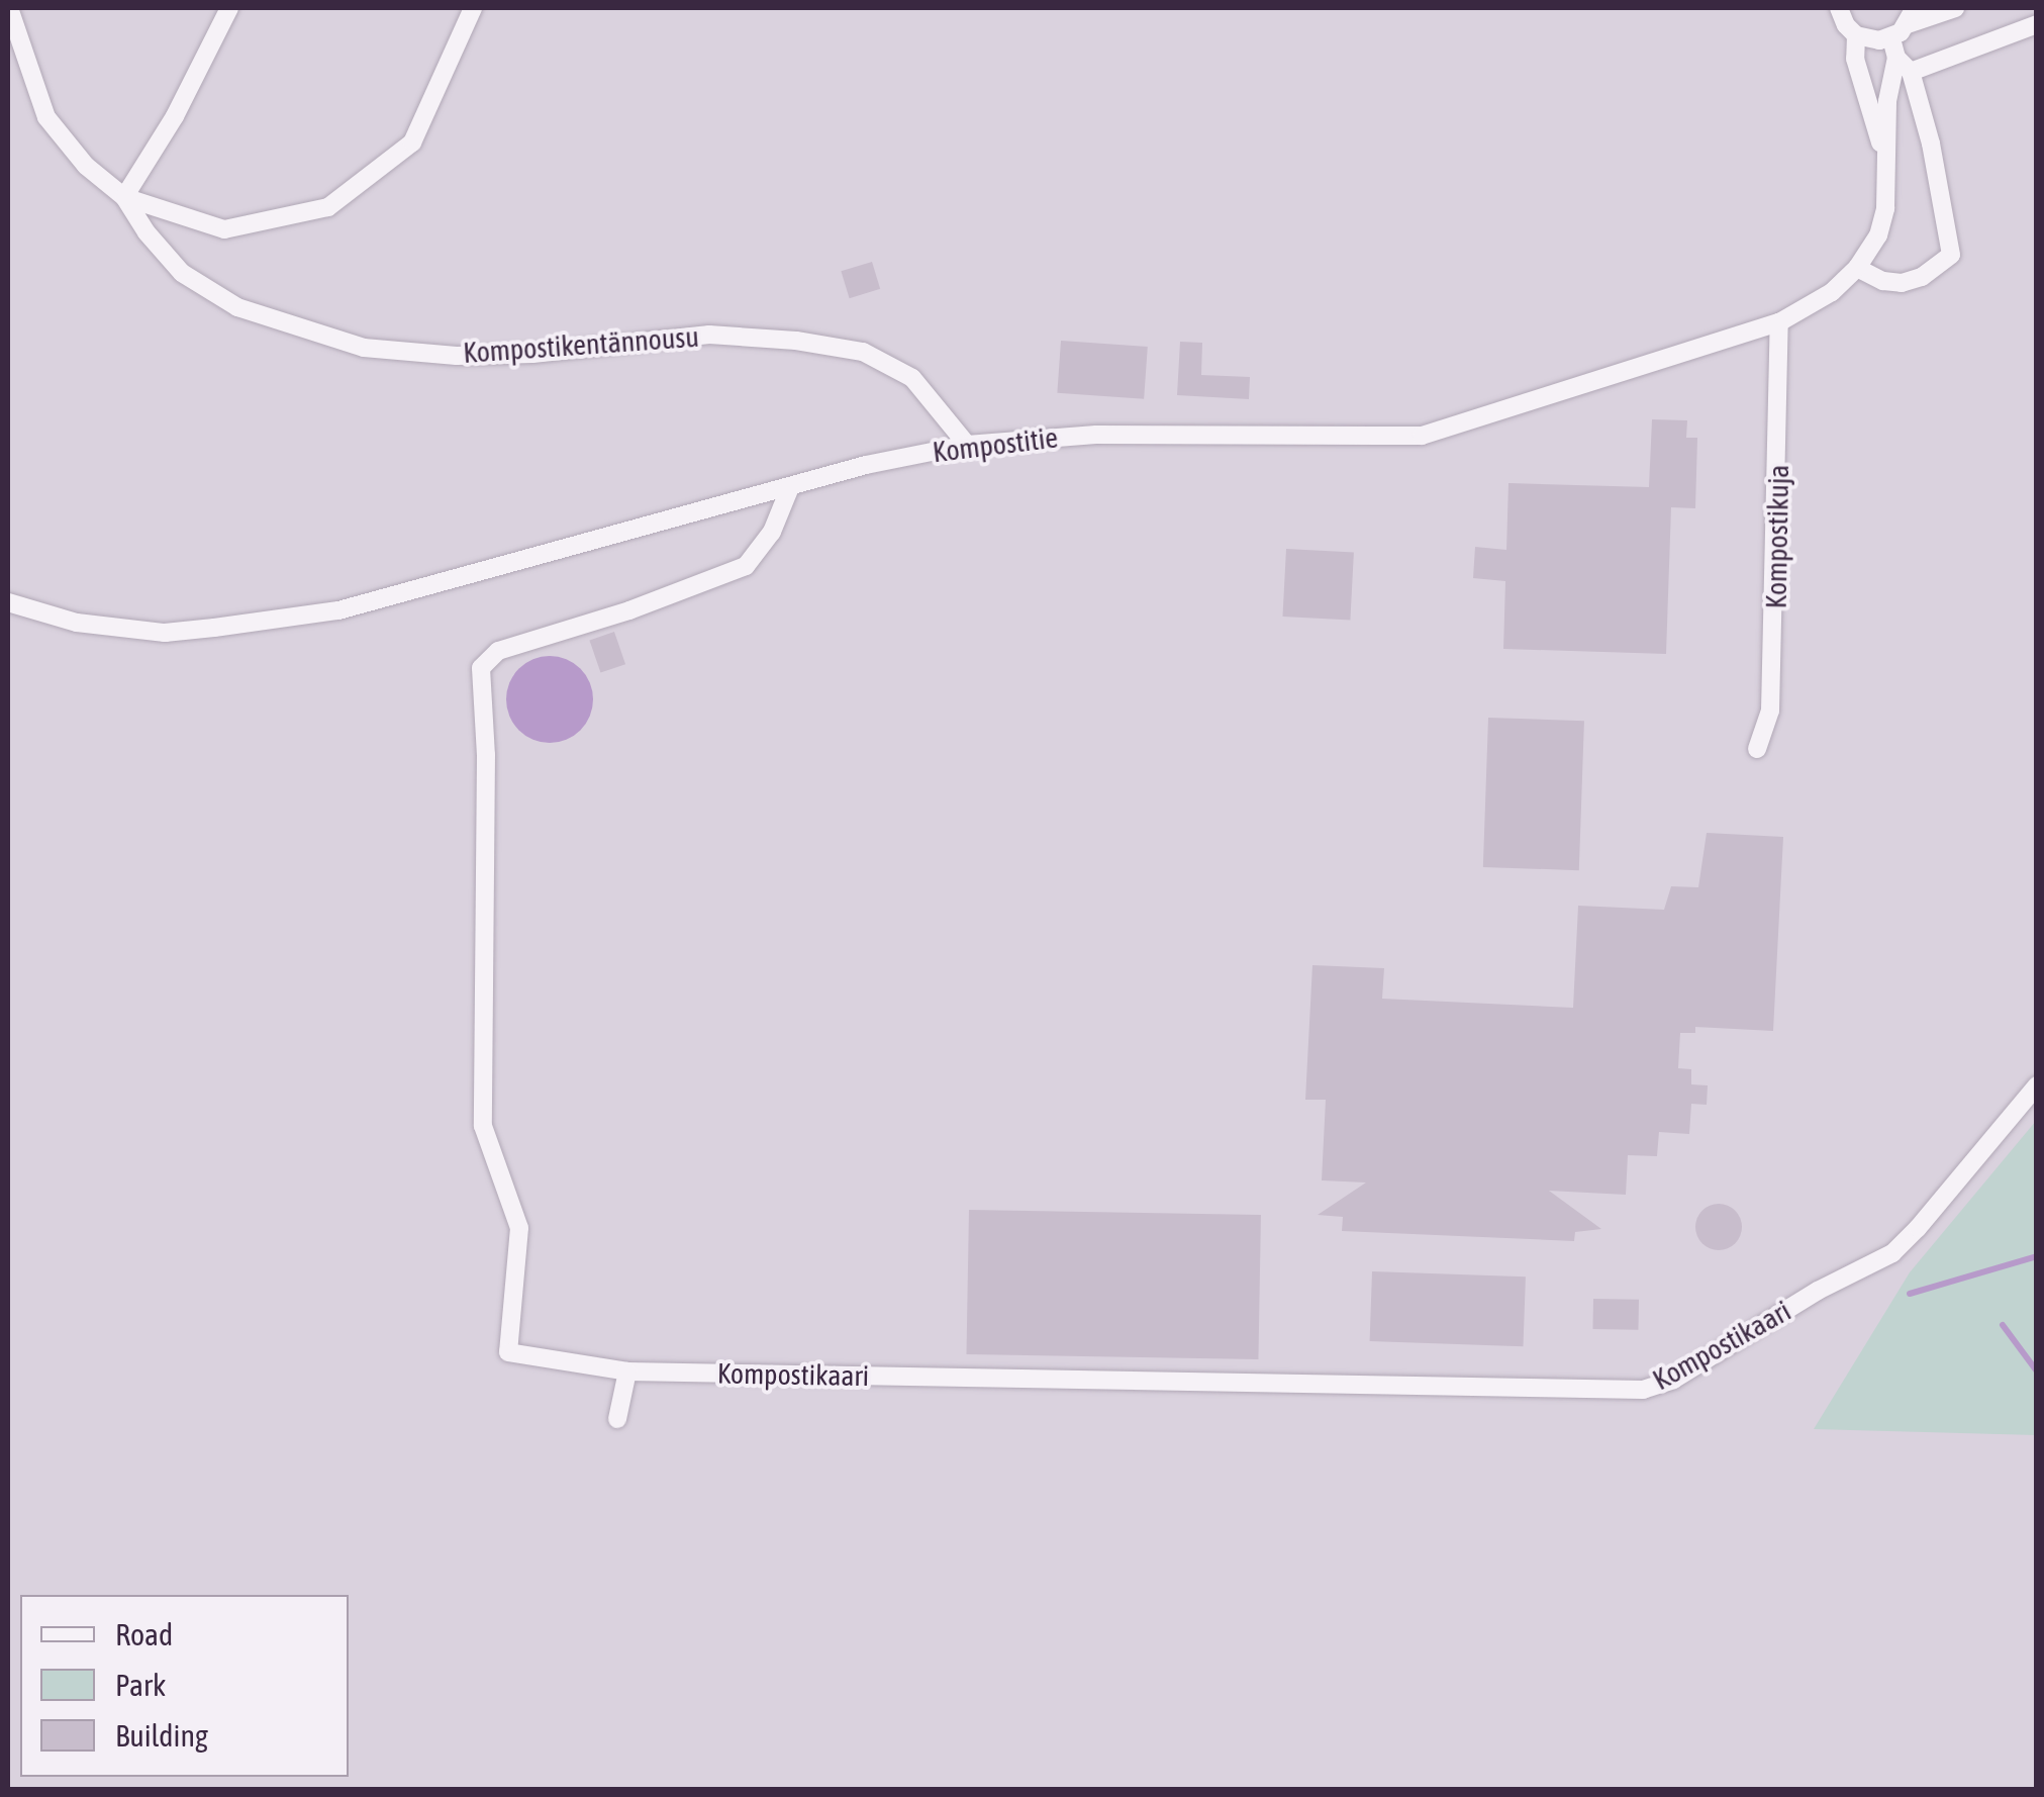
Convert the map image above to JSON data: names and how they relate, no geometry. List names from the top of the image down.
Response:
{
  "streets": {
    "street": [
      "Kompostikentännousu",
      "Kompostitie",
      "Kompostikuja",
      "Kompostikaari"
    ]
  },
  "crossings": [
    ["Kompostikentännousu", "Kompostitie"],
    ["Kompostitie", "Kompostikuja"],
    ["Kompostitie", "Kompostikaari"]
  ],
  "legend": ["Road", "Park", "Building"]
}
